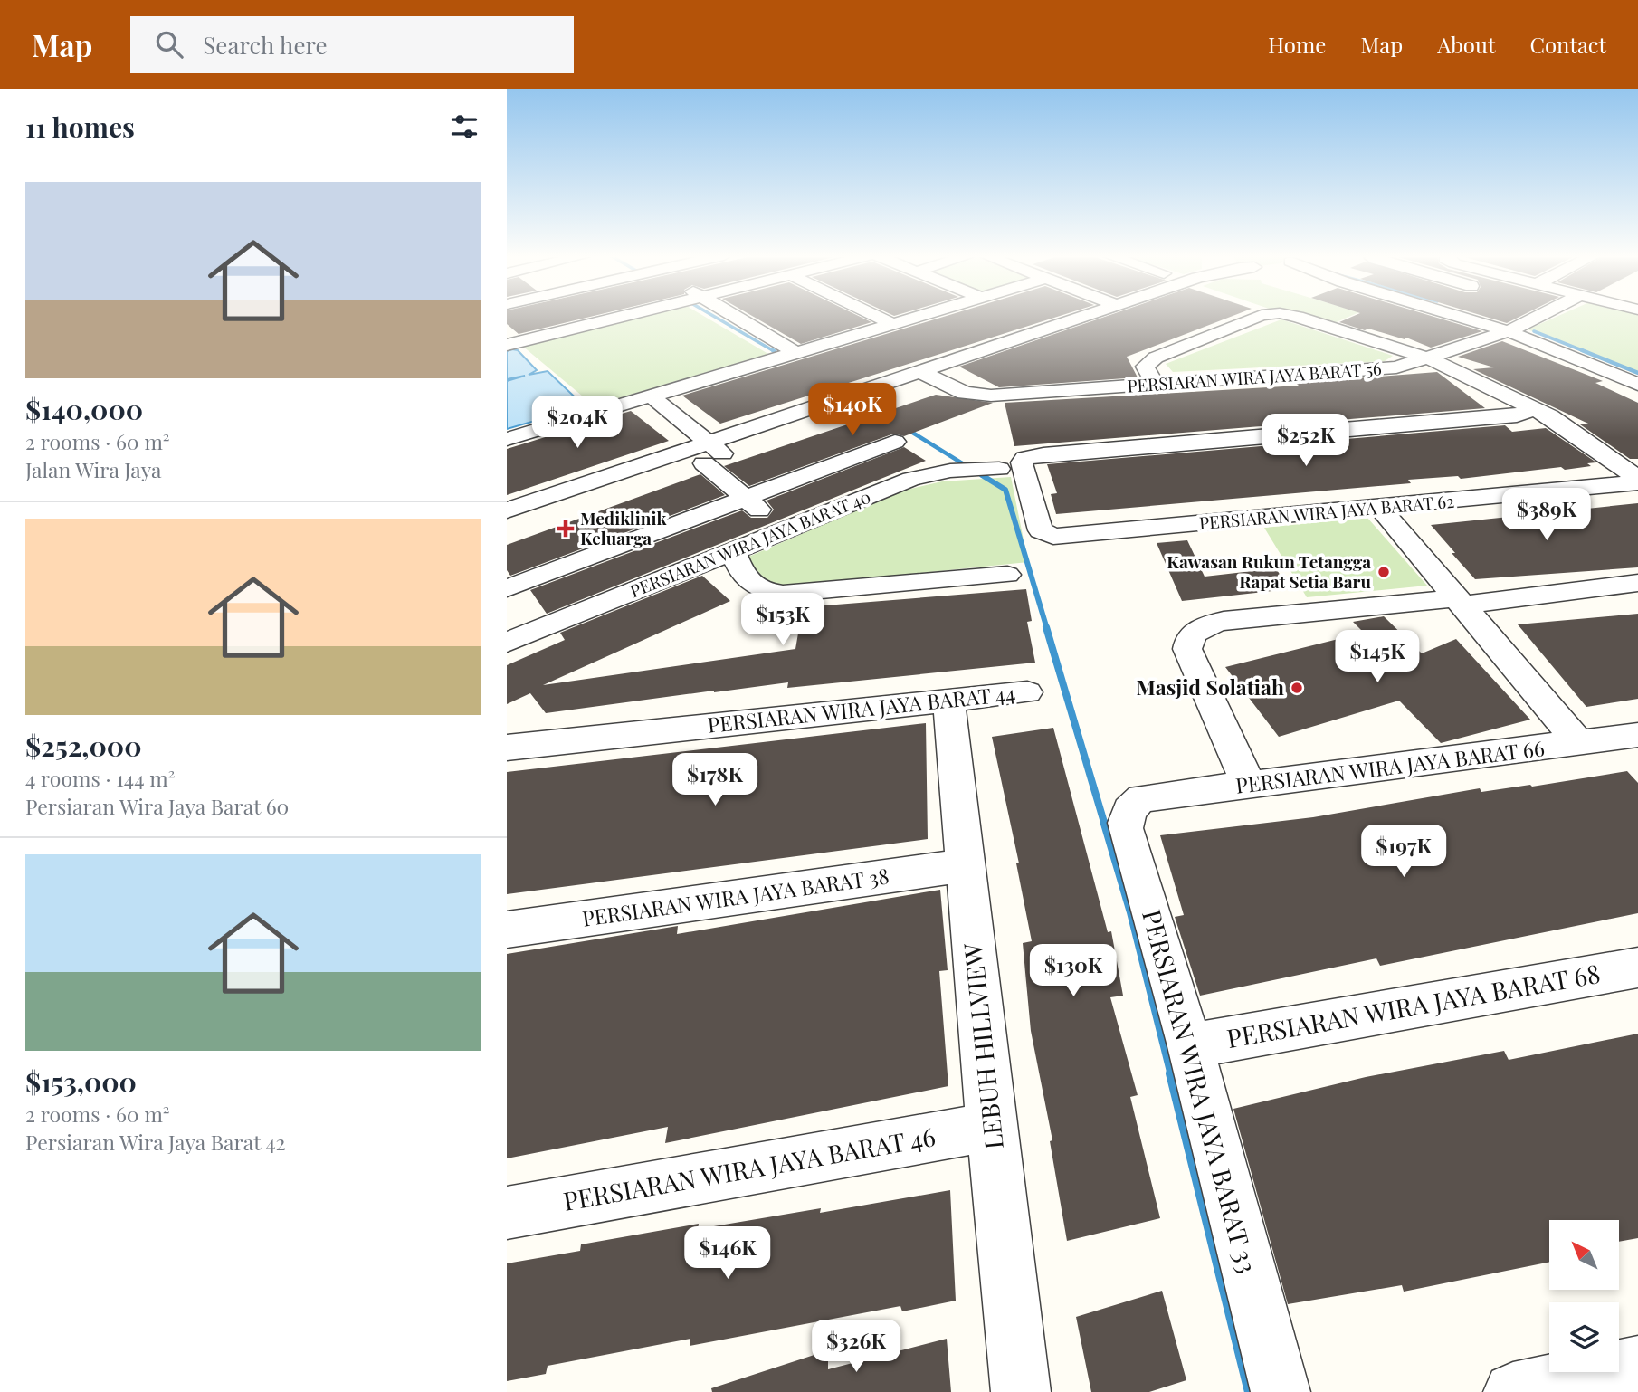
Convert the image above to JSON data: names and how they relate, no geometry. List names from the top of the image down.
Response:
{
  "streets": {
    "street": [
      "PERSIARAN WIRA JAYA BARAT 56",
      "PERSIARAN WIRA JAYA BARAT 62",
      "PERSIARAN WIRA JAYA BARAT 40",
      "PERSIARAN WIRA JAYA BARAT 44",
      "PERSIARAN WIRA JAYA BARAT 66",
      "PERSIARAN WIRA JAYA BARAT 38",
      "PERSIARAN WIRA JAYA BARAT 68",
      "LEBUH HILLVIEW",
      "PERSIARAN WIRA JAYA BARAT 33",
      "PERSIARAN WIRA JAYA BARAT 46"
    ]
  },
  "crossings": [
    ["PERSIARAN WIRA JAYA BARAT 62", "PERSIARAN WIRA JAYA BARAT 40"],
    ["PERSIARAN WIRA JAYA BARAT 44", "LEBUH HILLVIEW"],
    ["PERSIARAN WIRA JAYA BARAT 66", "PERSIARAN WIRA JAYA BARAT 33"],
    ["PERSIARAN WIRA JAYA BARAT 38", "LEBUH HILLVIEW"],
    ["PERSIARAN WIRA JAYA BARAT 68", "PERSIARAN WIRA JAYA BARAT 33"],
    ["LEBUH HILLVIEW", "PERSIARAN WIRA JAYA BARAT 46"]
  ],
  "places": {
    "health": ["Mediklinik Keluarga"],
    "other": ["Kawasan Rukun Tetangga Rapat Setia Baru", "Masjid Solatiah"]
  },
  "north": "top left",
  "page": {
    "header": "Map",
    "search": "Search here",
    "nav": [
      "Home",
      "Map",
      "About",
      "Contact"
    ],
    "heading": "11 homes",
    "list": [
      {
        "name": "$140,000",
        "note": "2 rooms · 60 m² · Jalan Wira Jaya"
      },
      {
        "name": "$252,000",
        "note": "4 rooms · 144 m² · Persiaran Wira Jaya Barat 60"
      },
      {
        "name": "$153,000",
        "note": "2 rooms · 60 m² · Persiaran Wira Jaya Barat 42"
      }
    ],
    "price": [
      "$140K",
      "$204K",
      "$252K",
      "$389K",
      "$153K",
      "$145K",
      "$178K",
      "$197K",
      "$130K",
      "$146K",
      "$326K"
    ]
  }
}
